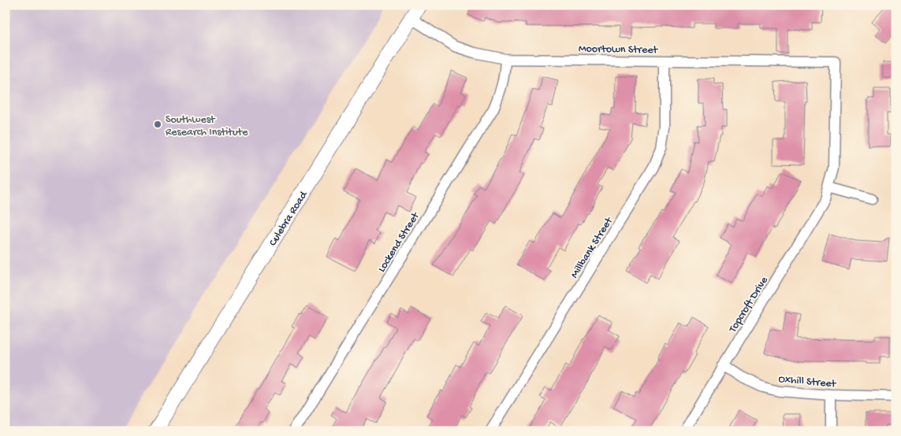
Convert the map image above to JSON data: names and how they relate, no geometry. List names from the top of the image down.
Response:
{
  "streets": {
    "main road": ["Culebra Road"],
    "street": [
      "Moortown Street",
      "Lockend Street",
      "Millbank Street",
      "Topcroft Drive",
      "Oxhill Street"
    ]
  },
  "crossings": [
    ["Moortown Street", "Culebra Road"],
    ["Moortown Street", "Lockend Street"],
    ["Moortown Street", "Millbank Street"],
    ["Moortown Street", "Topcroft Drive"],
    ["Topcroft Drive", "Oxhill Street"]
  ],
  "places": ["Southwest Research Institute"]
}
